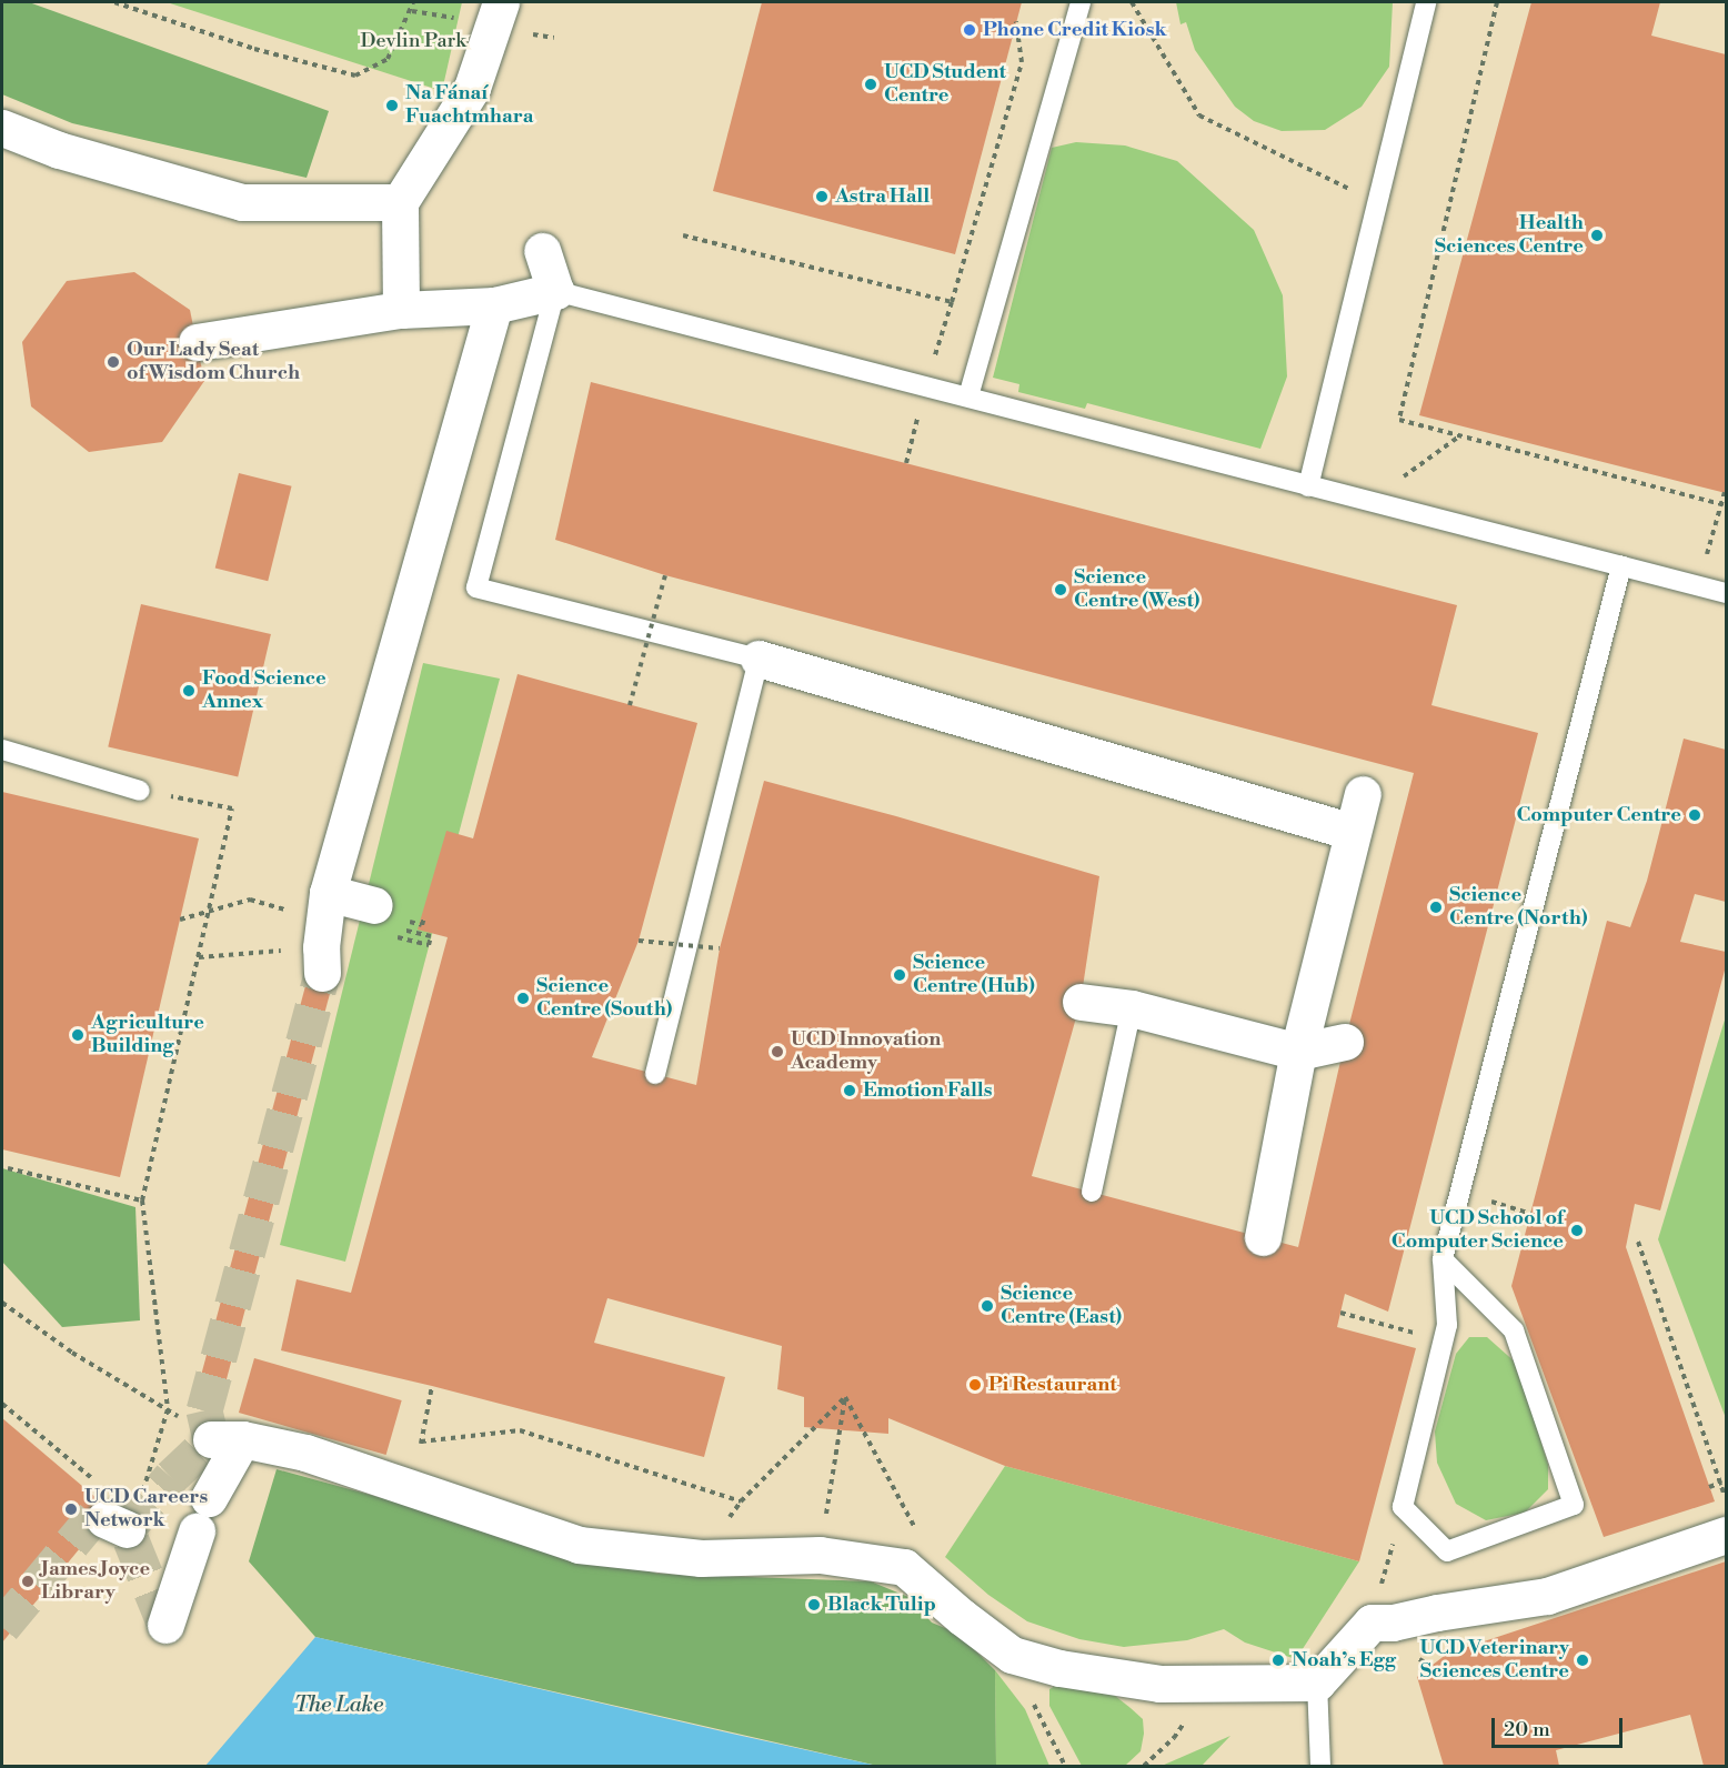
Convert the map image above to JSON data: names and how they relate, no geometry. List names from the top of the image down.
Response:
{
  "water": ["The Lake"],
  "parks": ["Devlin Park"],
  "places": [
    "Phone Credit Kiosk",
    "UCD Student Centre",
    "Na Fánaí Fuachtmhara",
    "Astra Hall",
    "Health Sciences Centre",
    "Our Lady Seat of Wisdom Church",
    "Science Centre (West)",
    "Food Science Annex",
    "Computer Centre",
    "Science Centre (North)",
    "Science Centre (Hub)",
    "Science Centre (South)",
    "Agriculture Building",
    "UCD Innovation Academy",
    "Emotion Falls",
    "UCD School of Computer Science",
    "Science Centre (East)",
    "Pi Restaurant",
    "UCD Careers Network",
    "James Joyce Library",
    "Black Tulip",
    "Noah’s Egg",
    "UCD Veterinary Sciences Centre"
  ],
  "scale_bar": "20 m"
}
